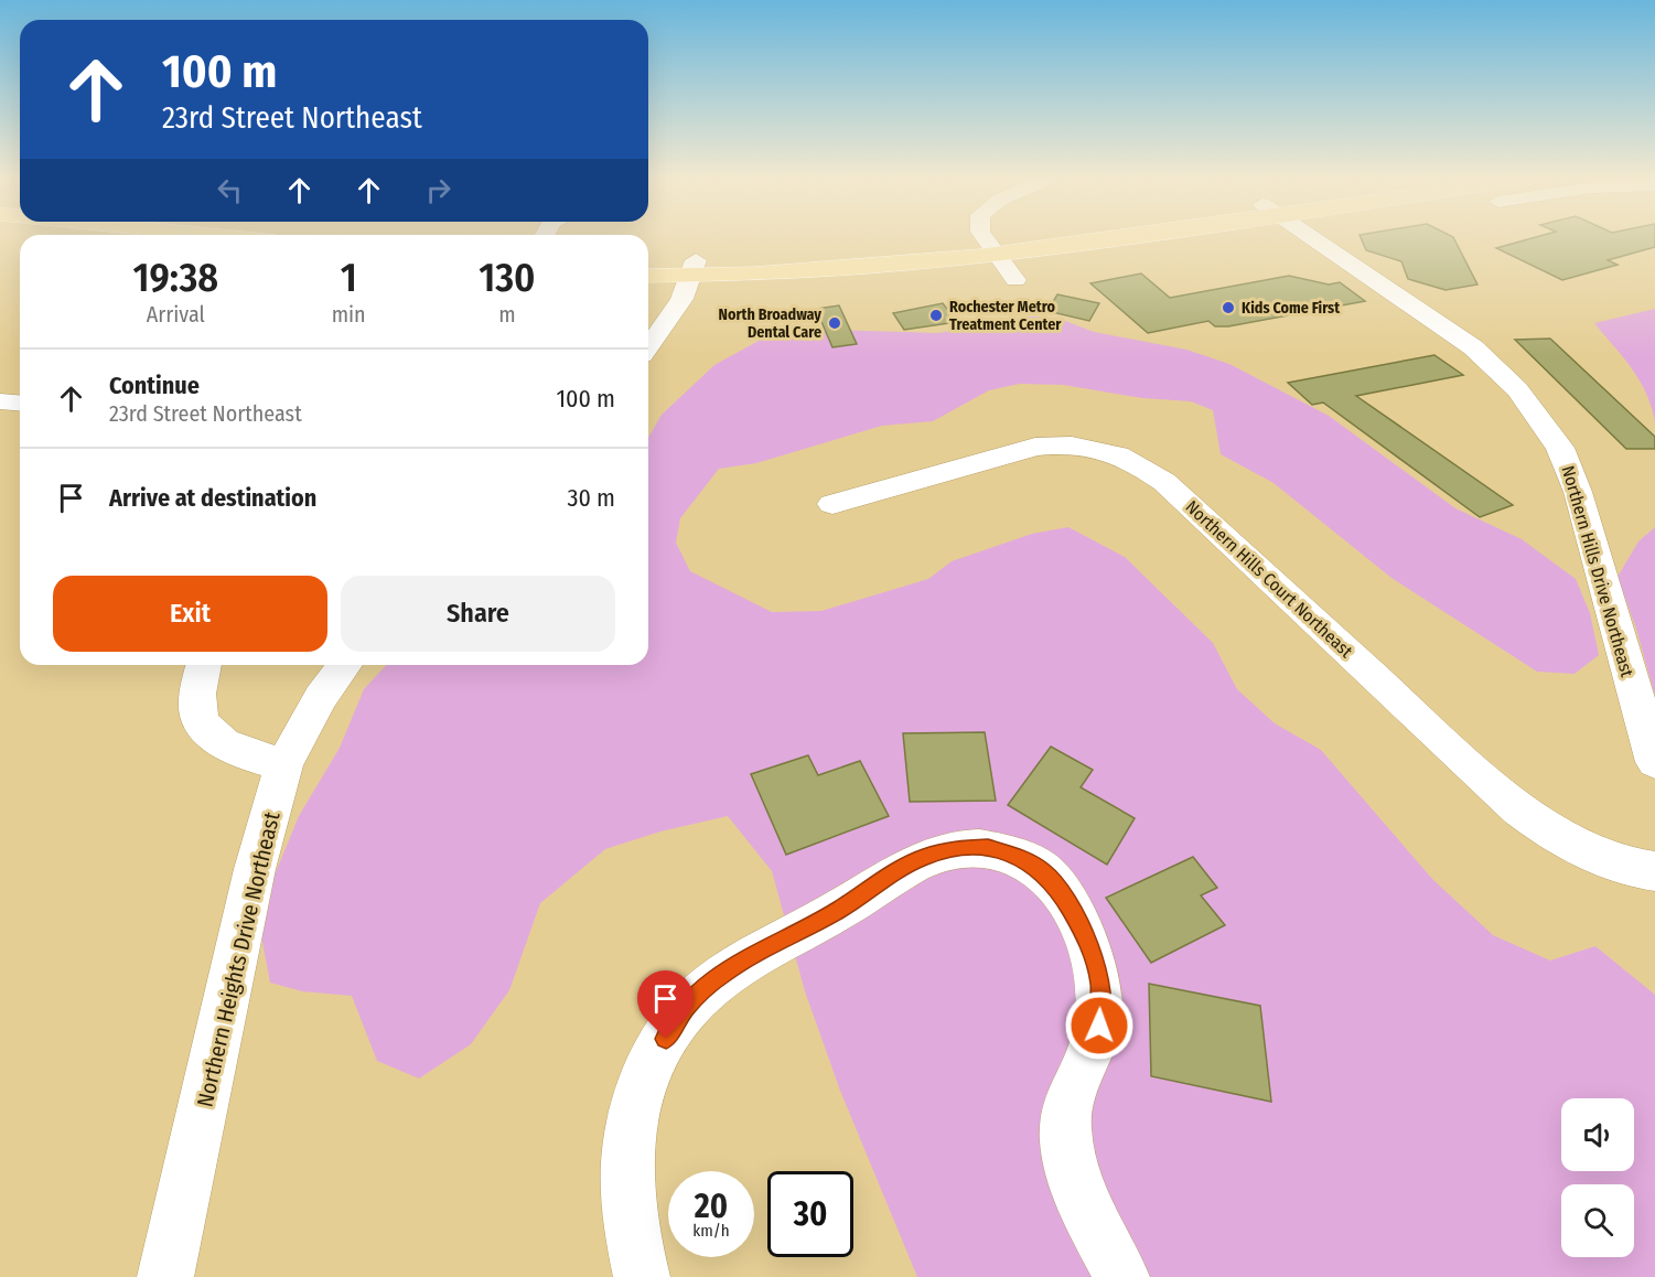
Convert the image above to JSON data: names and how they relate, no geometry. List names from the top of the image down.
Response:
{
  "streets": {
    "street": ["Northern Hills Drive Northeast", "Northern Hills Court Northeast", "Northern Heights Drive Northeast"]
  },
  "places": ["Kids Come First", "Rochester Metro Treatment Center", "North Broadway Dental Care"],
  "page": {
    "turn": ["100 m", "23rd Street Northeast"],
    "eta": [
      "19:38",
      "Arrival",
      "1",
      "min",
      "130",
      "m"
    ],
    "list": [
      {
        "name": "Continue",
        "note": "23rd Street Northeast",
        "value": "100 m"
      },
      {
        "name": "Arrive at destination",
        "value": "30 m"
      }
    ],
    "buttons": ["Exit", "Share"],
    "speed": "20 km/h",
    "limit": "30"
  }
}
